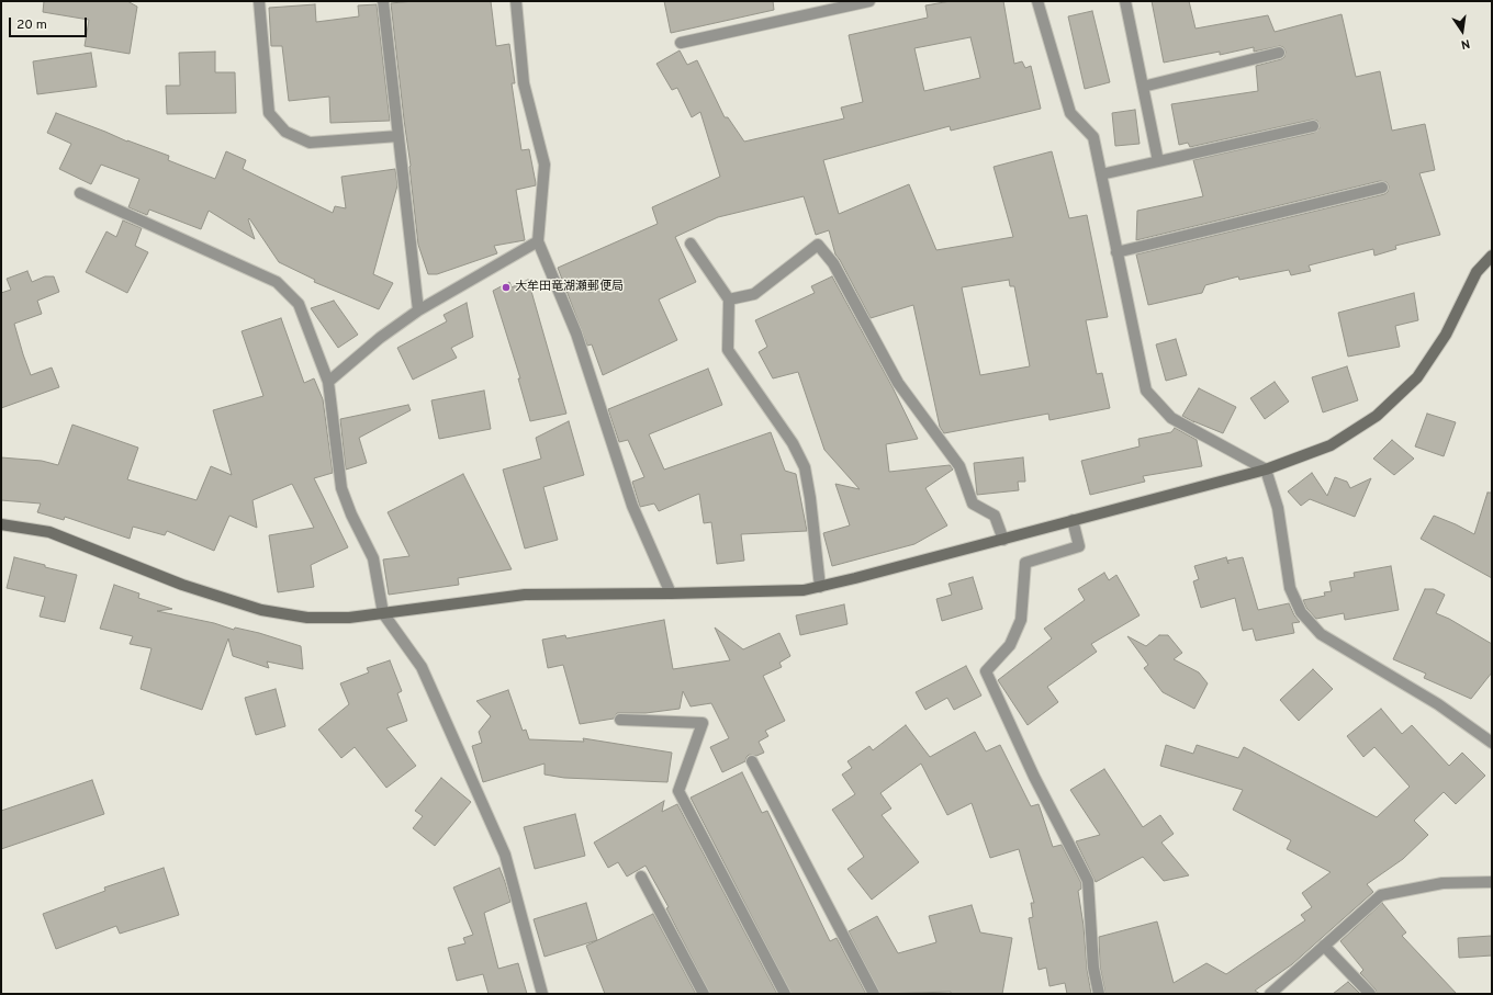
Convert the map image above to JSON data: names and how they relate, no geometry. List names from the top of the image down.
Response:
{
  "places": ["大牟田竜湖瀬郵便局"],
  "scale_bar": "20 m",
  "north": "bottom"
}
